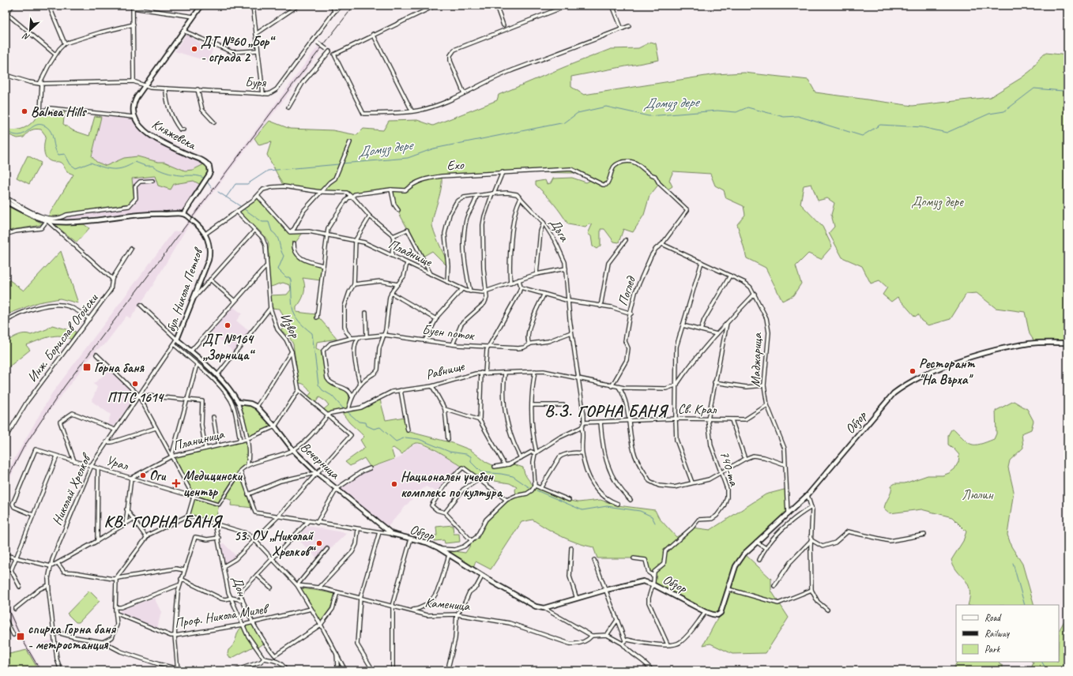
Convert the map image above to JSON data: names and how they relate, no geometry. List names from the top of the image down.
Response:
{
  "streets": {
    "street": [
      "Буря",
      "Княжевска",
      "Ехо",
      "Дъга",
      "Пладнище",
      "бул. Никола Петков",
      "Поглед",
      "Извор",
      "Буен поток",
      "Инж. Борислав Огойски",
      "Маджарица",
      "Равнище",
      "Св. Крал",
      "Обзор",
      "Планиница",
      "Вечерница",
      "Урал",
      "740-та",
      "Николай Хрелков",
      "Дон",
      "Каменица",
      "Проф. Никола Милев"
    ]
  },
  "crossings": [
    ["Буря", "Княжевска"],
    ["Княжевска", "бул. Никола Петков"],
    ["Ехо", "Поглед"],
    ["Дъга", "Пладнище"],
    ["Дъга", "Буен поток"],
    ["Дъга", "Равнище"],
    ["Дъга", "Св. Крал"],
    ["бул. Никола Петков", "Планиница"],
    ["бул. Никола Петков", "Николай Хрелков"],
    ["Поглед", "Маджарица"],
    ["Поглед", "Равнище"],
    ["Маджарица", "Св. Крал"],
    ["Маджарица", "Обзор"],
    ["Св. Крал", "740-та"],
    ["Обзор", "Вечерница"],
    ["Планиница", "Вечерница"],
    ["Планиница", "Урал"],
    ["Урал", "Николай Хрелков"],
    ["Дон", "Проф. Никола Милев"]
  ],
  "districts": ["В.З. ГОРНА БАНЯ", "КВ. ГОРНА БАНЯ"],
  "water": ["Домуз дере"],
  "parks": ["Домуз дере", "Люлин"],
  "places": {
    "other": [
      "ДГ №60 „Бор“ - сграда 2",
      "Balnea Hills",
      "ДГ №164 „Зорница“",
      "Ресторант \"На Върха\"",
      "ПТТС 1614",
      "Оги",
      "Национален учебен комплекс по култура",
      "53. ОУ „Николай Хрелков“"
    ],
    "transit": ["Горна баня", "спирка Горна баня - метростанция"],
    "health": ["Медицински център"]
  },
  "legend": ["Road", "Railway", "Park"],
  "north": "bottom left"
}
